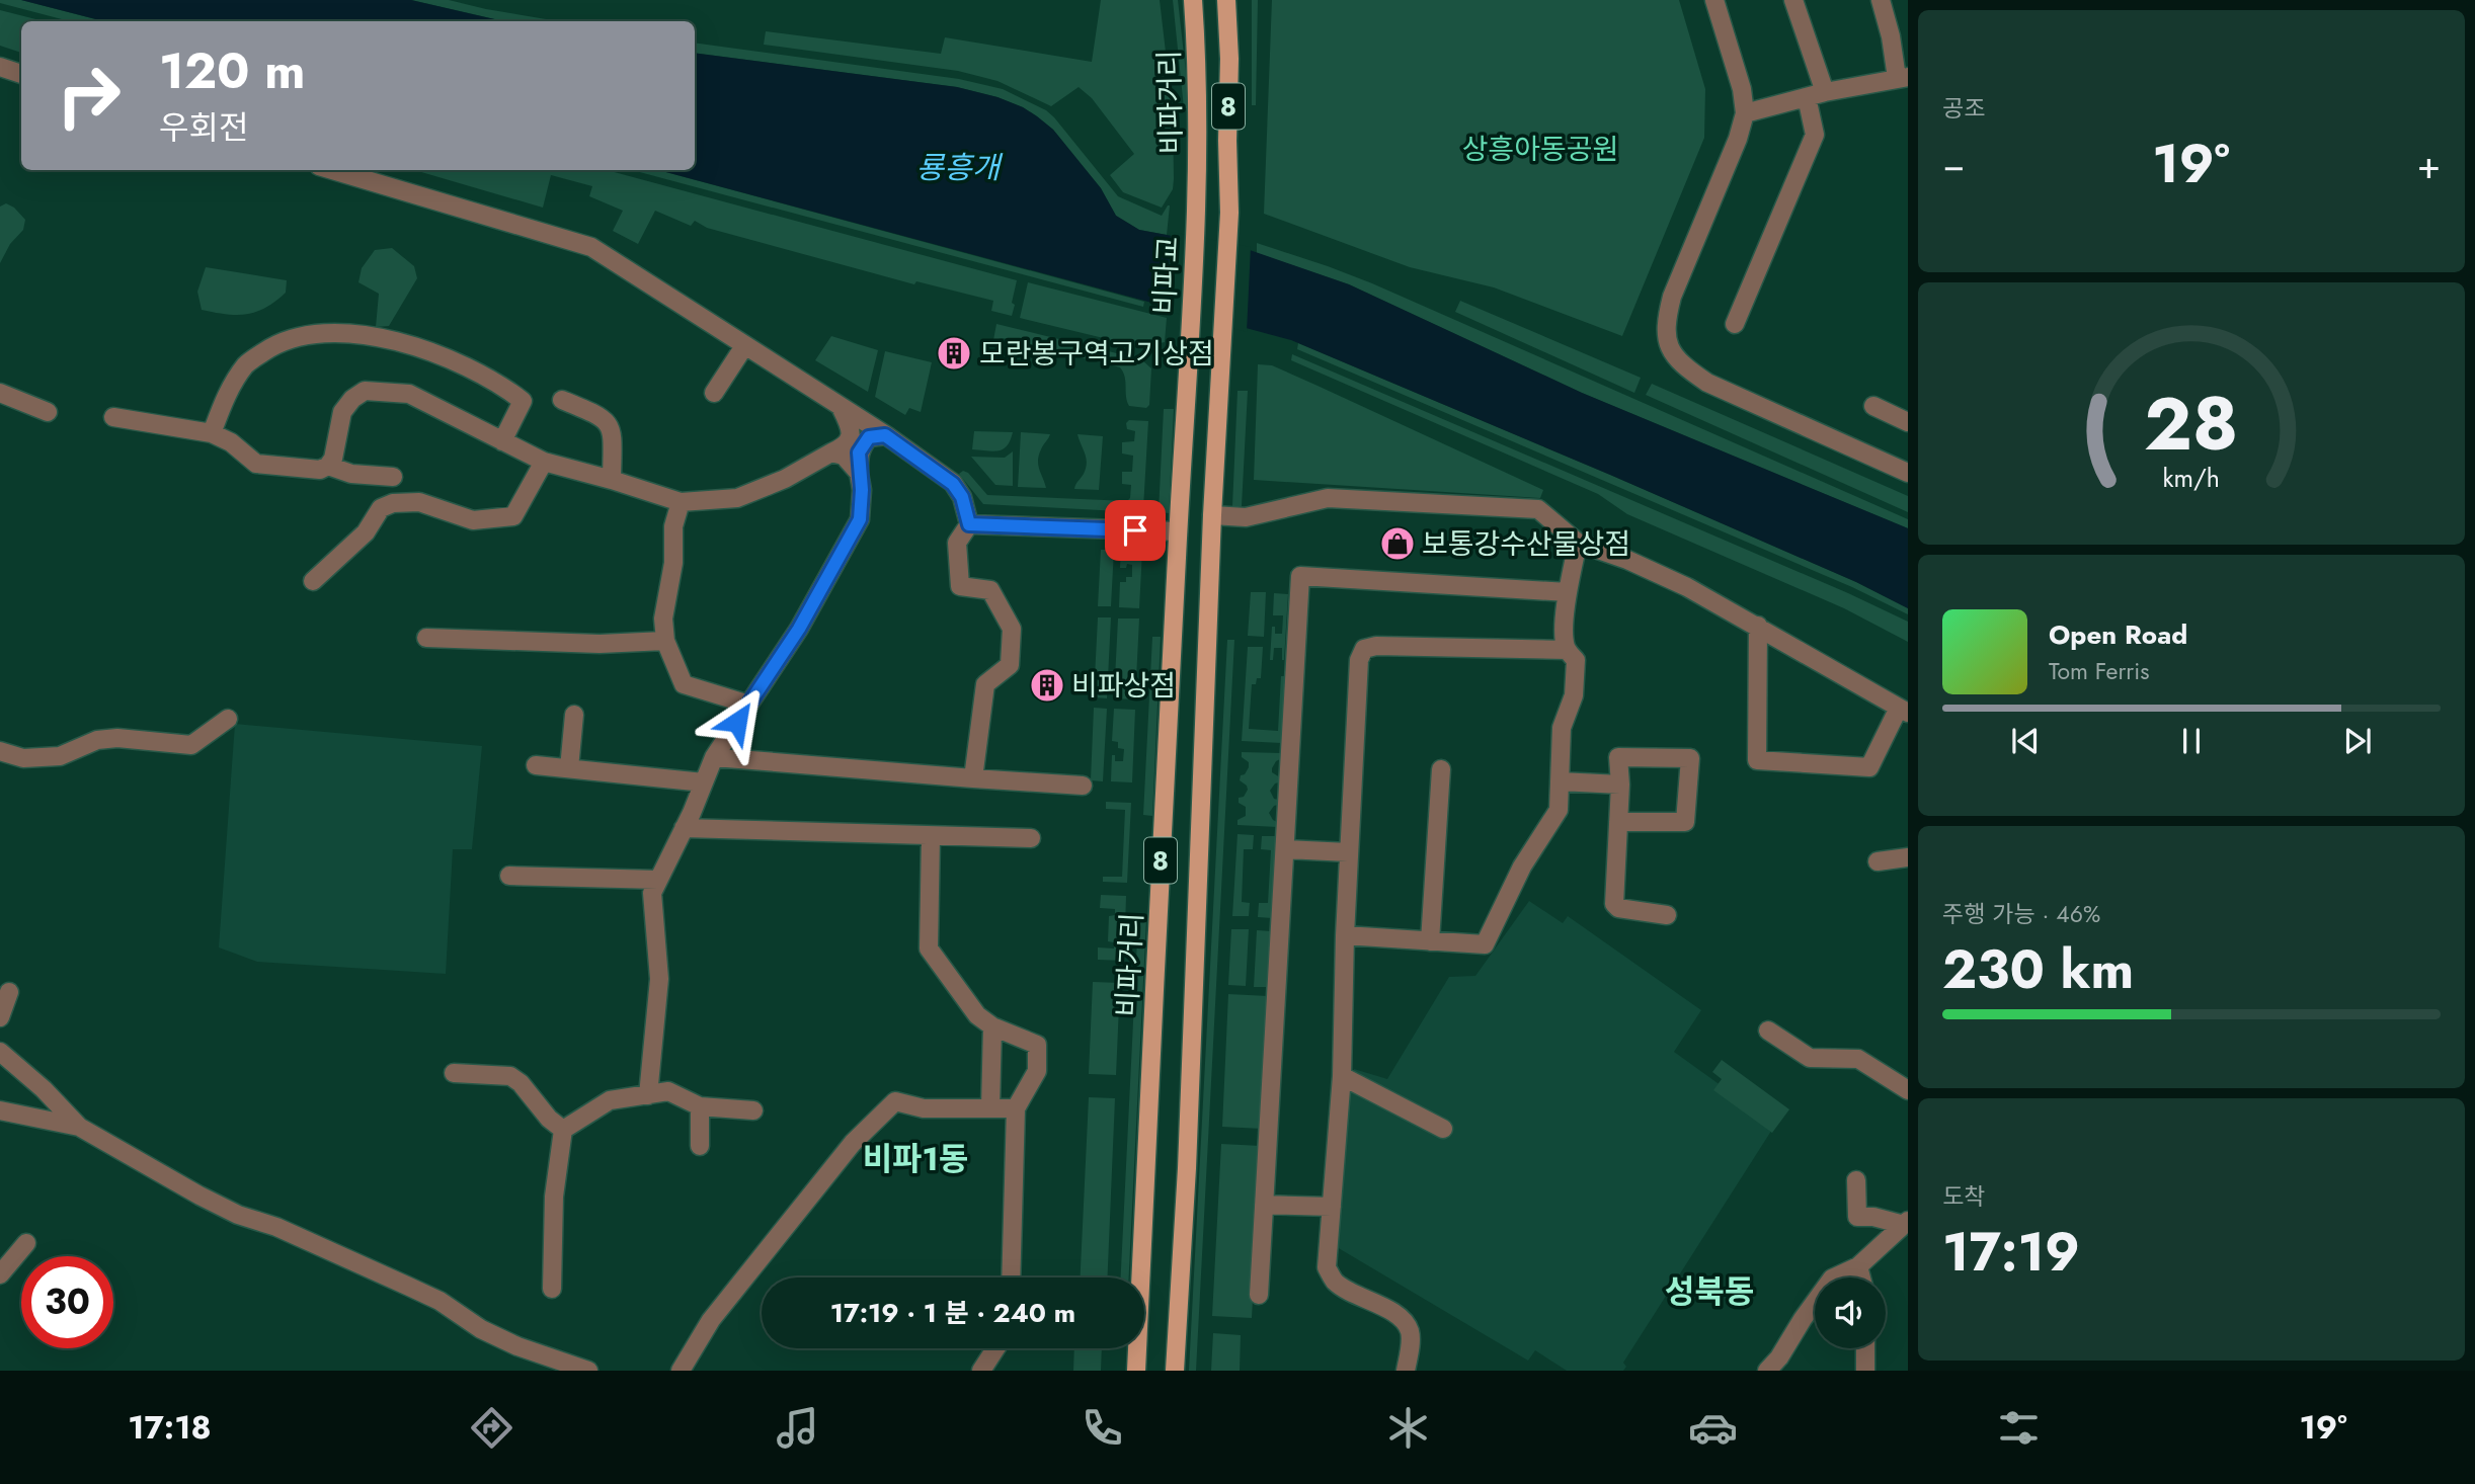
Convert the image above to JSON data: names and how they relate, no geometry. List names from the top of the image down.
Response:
{
  "streets": {
    "main road": ["비파거리", "8", "비파교"]
  },
  "crossings": [
    ["비파거리", "8"],
    ["비파거리", "비파교"]
  ],
  "districts": ["비파1동", "성북동"],
  "water": ["룡흥개"],
  "parks": ["상흥아동공원"],
  "places": {
    "building": ["모란봉구역고기상점", "비파상점"],
    "shop": ["보통강수산물상점"]
  },
  "page": {
    "tile": [
      "공조",
      ["주행 가능 · 46%", "230 km"],
      ["도착", "17:19"]
    ],
    "turn": ["120 m", "우회전"],
    "heat": ["−", "19°", "+"],
    "song": ["Open Road", "Tom Ferris"],
    "limit": "30",
    "trip": "17:19 · 1 분 · 240 m",
    "tabs": ["17:18", "19°"],
    "gauge": ["28", "km/h"]
  }
}
